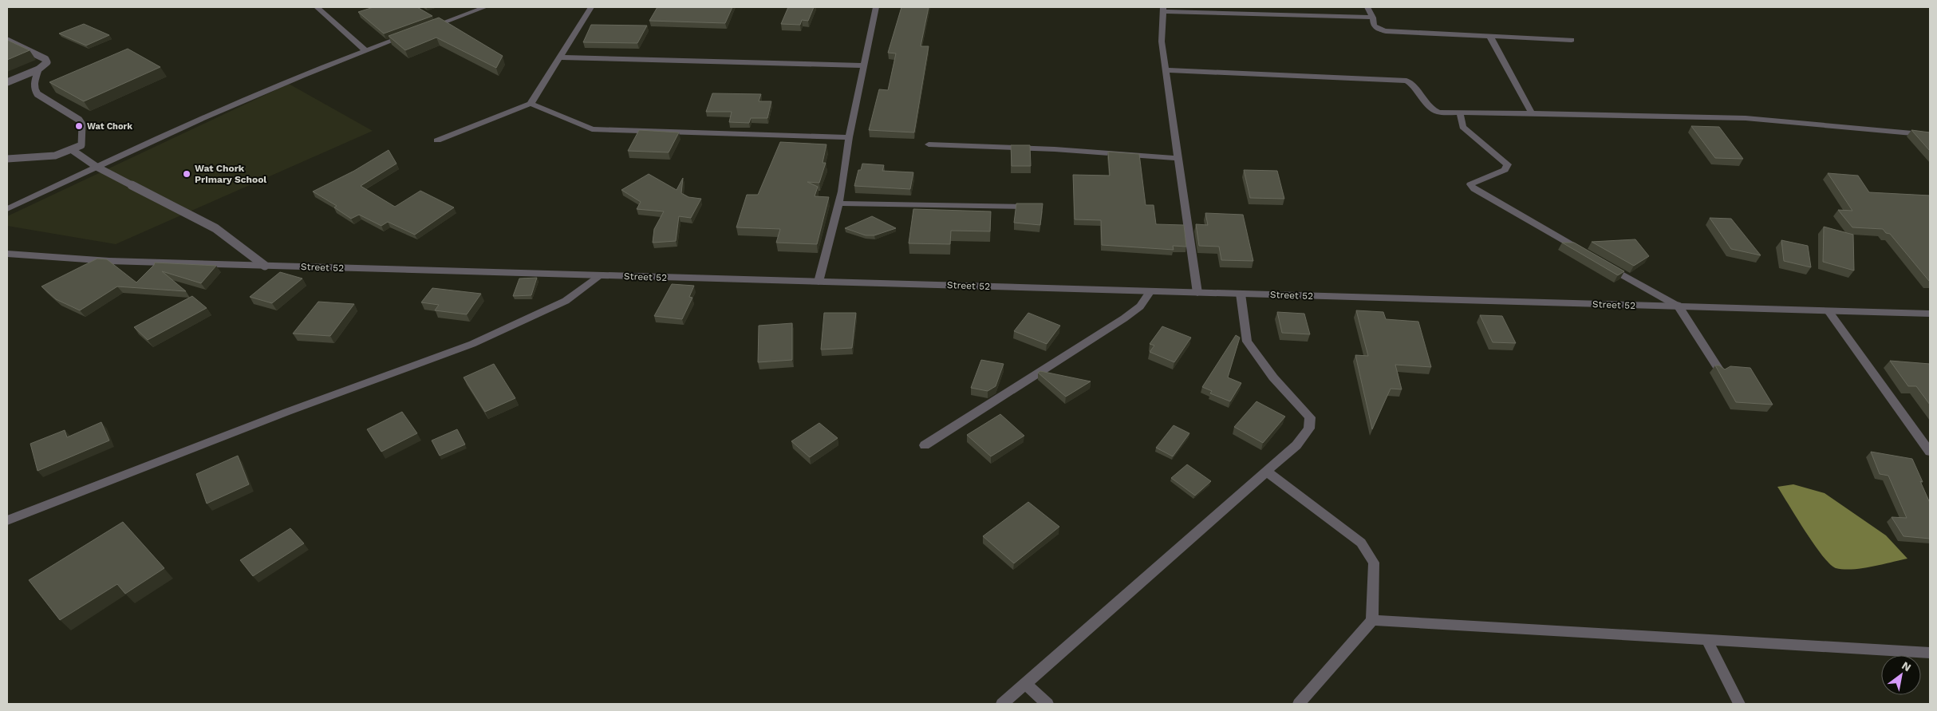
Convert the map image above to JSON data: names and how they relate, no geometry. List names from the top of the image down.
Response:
{
  "streets": {
    "street": ["Street 52"]
  },
  "places": ["Wat Chork", "Wat Chork Primary School"],
  "north": "top right"
}
